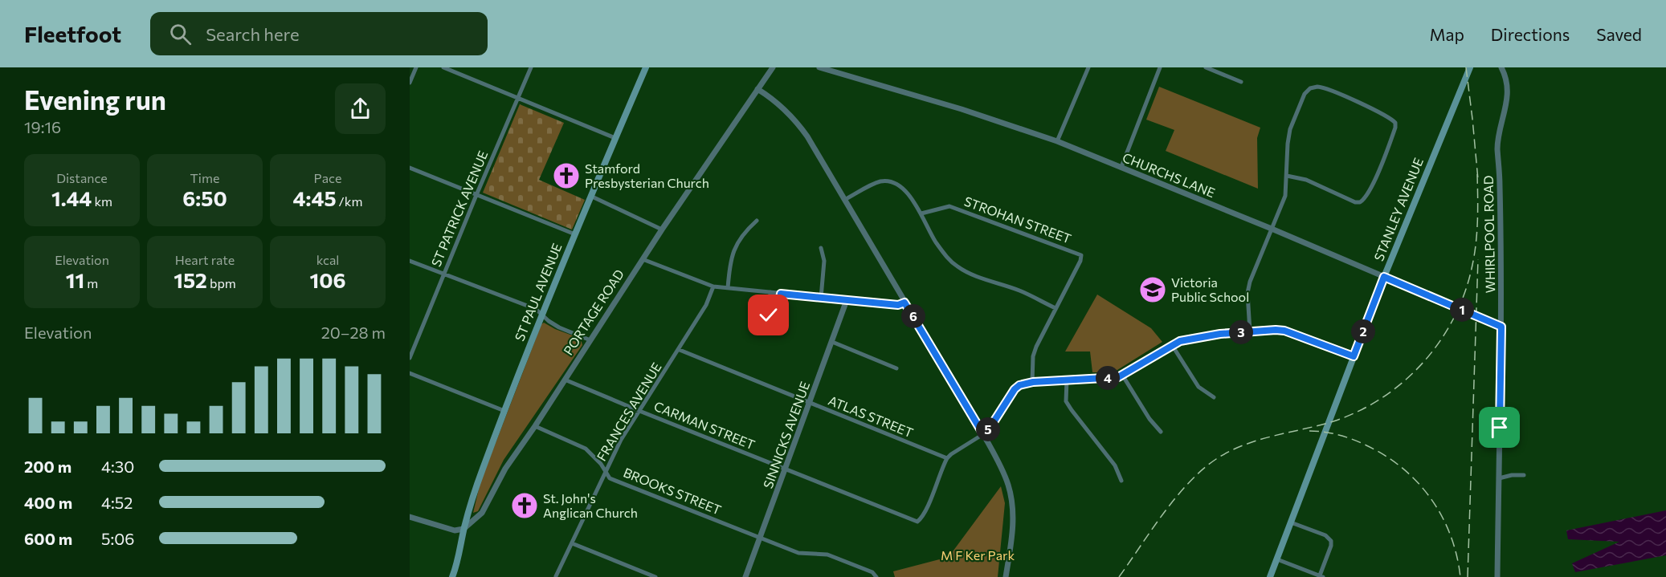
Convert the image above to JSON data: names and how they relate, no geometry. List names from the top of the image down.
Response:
{
  "streets": {
    "main road": ["STANLEY AVENUE", "ST PAUL AVENUE"],
    "street": [
      "CHURCHS LANE",
      "ST PATRICK AVENUE",
      "STROHAN STREET",
      "WHIRLPOOL ROAD",
      "PORTAGE ROAD",
      "FRANCES AVENUE",
      "ATLAS STREET",
      "CARMAN STREET",
      "SINNICKS AVENUE",
      "BROOKS STREET"
    ]
  },
  "crossings": [
    ["CHURCHS LANE", "STANLEY AVENUE"],
    ["CHURCHS LANE", "WHIRLPOOL ROAD"],
    ["ST PAUL AVENUE", "PORTAGE ROAD"],
    ["PORTAGE ROAD", "CARMAN STREET"],
    ["PORTAGE ROAD", "BROOKS STREET"],
    ["FRANCES AVENUE", "ATLAS STREET"],
    ["FRANCES AVENUE", "CARMAN STREET"],
    ["FRANCES AVENUE", "BROOKS STREET"],
    ["ATLAS STREET", "CARMAN STREET"],
    ["ATLAS STREET", "SINNICKS AVENUE"],
    ["CARMAN STREET", "SINNICKS AVENUE"],
    ["SINNICKS AVENUE", "BROOKS STREET"]
  ],
  "parks": ["M F Ker Park"],
  "places": {
    "church": ["Stamford Presbysterian Church", "St. John's Anglican Church"],
    "school or university": ["Victoria Public School"]
  },
  "page": {
    "header": "Fleetfoot",
    "search": "Search here",
    "nav": ["Map", "Directions", "Saved"],
    "heading": ["Evening run", "19:16"],
    "stats": [
      ["Distance", "1.44 km"],
      ["Time", "6:50"],
      ["Pace", "4:45 /km"],
      ["Elevation", "11 m"],
      ["Heart rate", "152 bpm"],
      ["kcal", "106"]
    ],
    "pins": [
      "1",
      "6",
      "2",
      "3",
      "4",
      "5"
    ],
    "chart": ["Elevation", "20–28 m"],
    "list": [
      {
        "name": "200 m",
        "note": "4:30"
      },
      {
        "name": "400 m",
        "note": "4:52"
      },
      {
        "name": "600 m",
        "note": "5:06"
      }
    ]
  }
}
